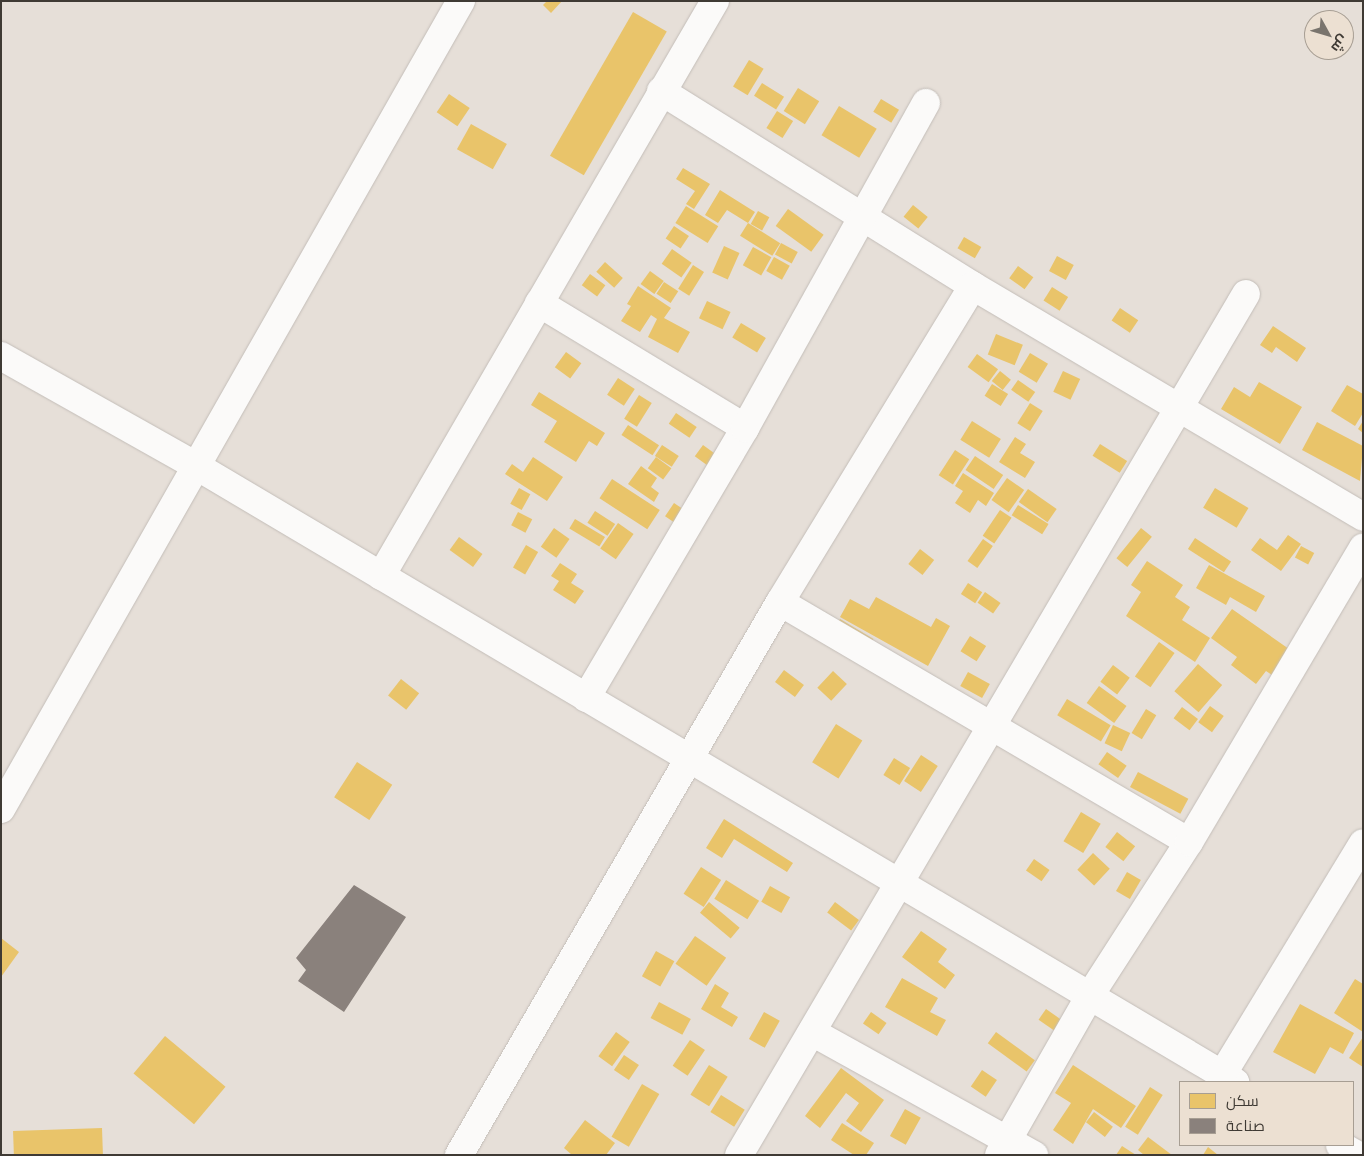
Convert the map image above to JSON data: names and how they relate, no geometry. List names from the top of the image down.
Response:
{
  "legend": ["سكن", "صناعة"],
  "north": "bottom right"
}
